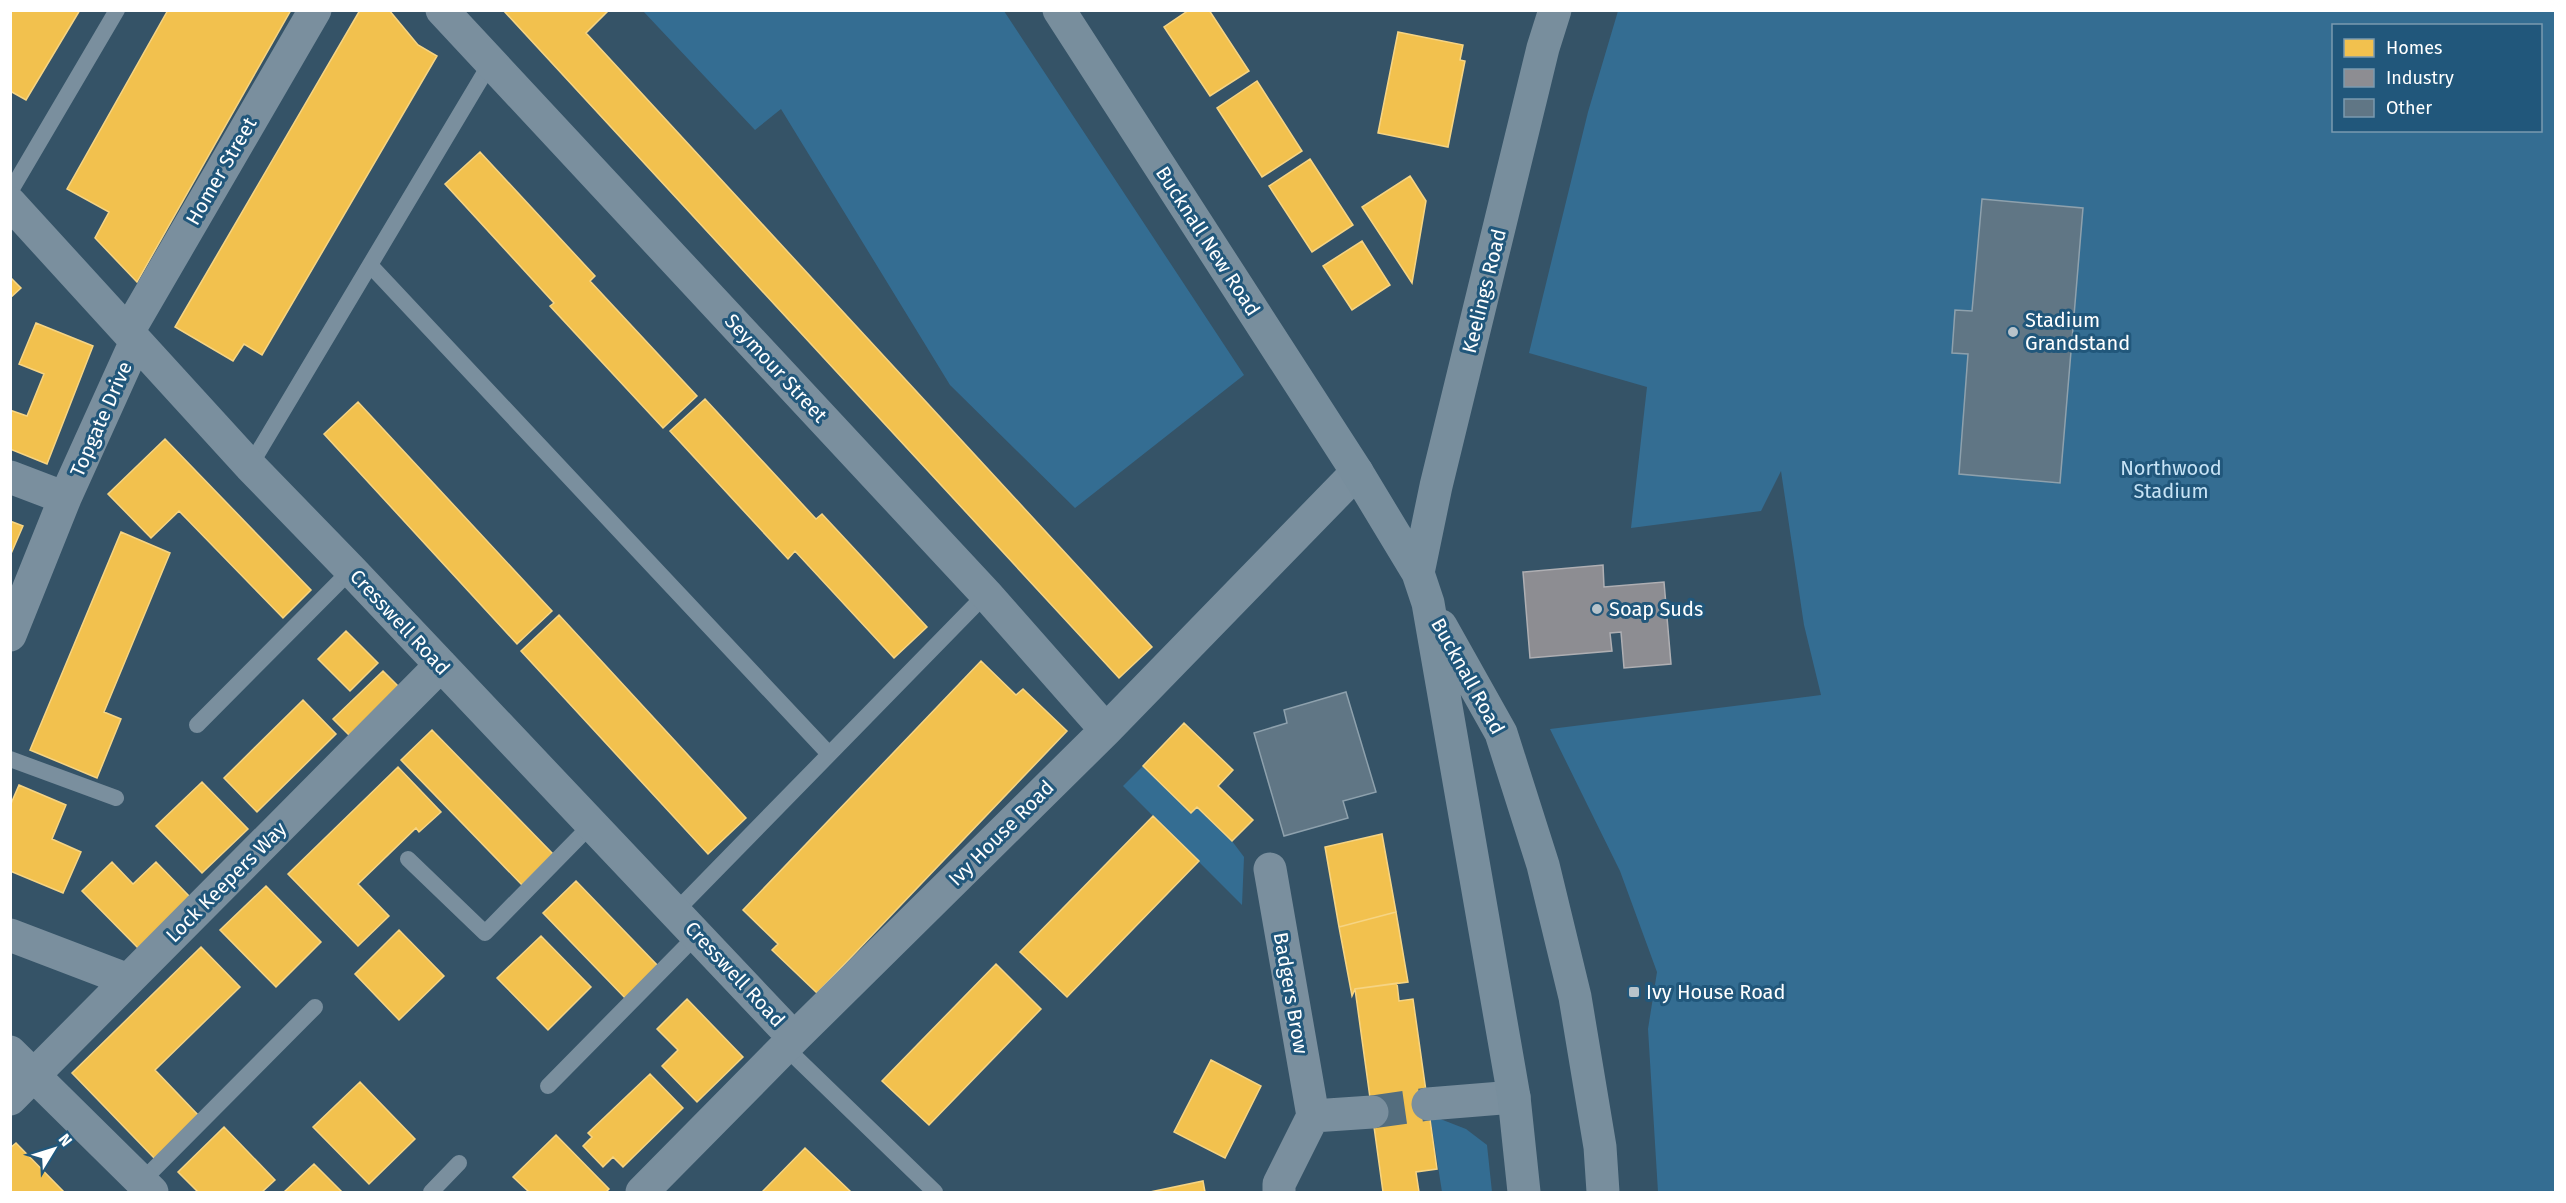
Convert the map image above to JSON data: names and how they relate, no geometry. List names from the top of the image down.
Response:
{
  "streets": {
    "main road": ["Bucknall New Road", "Keelings Road", "Bucknall Road"],
    "street": [
      "Homer Street",
      "Seymour Street",
      "Topgate Drive",
      "Cresswell Road",
      "Ivy House Road",
      "Lock Keepers Way",
      "Badgers Brow"
    ]
  },
  "crossings": [
    ["Homer Street", "Topgate Drive"],
    ["Homer Street", "Cresswell Road"],
    ["Bucknall New Road", "Keelings Road"],
    ["Bucknall New Road", "Bucknall Road"],
    ["Bucknall New Road", "Ivy House Road"],
    ["Seymour Street", "Ivy House Road"],
    ["Topgate Drive", "Cresswell Road"],
    ["Cresswell Road", "Ivy House Road"],
    ["Cresswell Road", "Lock Keepers Way"]
  ],
  "parks": ["Northwood Stadium"],
  "places": {
    "other": ["Stadium Grandstand", "Soap Suds"],
    "transit": ["Ivy House Road"]
  },
  "legend": ["Homes", "Industry", "Other"],
  "north": "top right"
}
